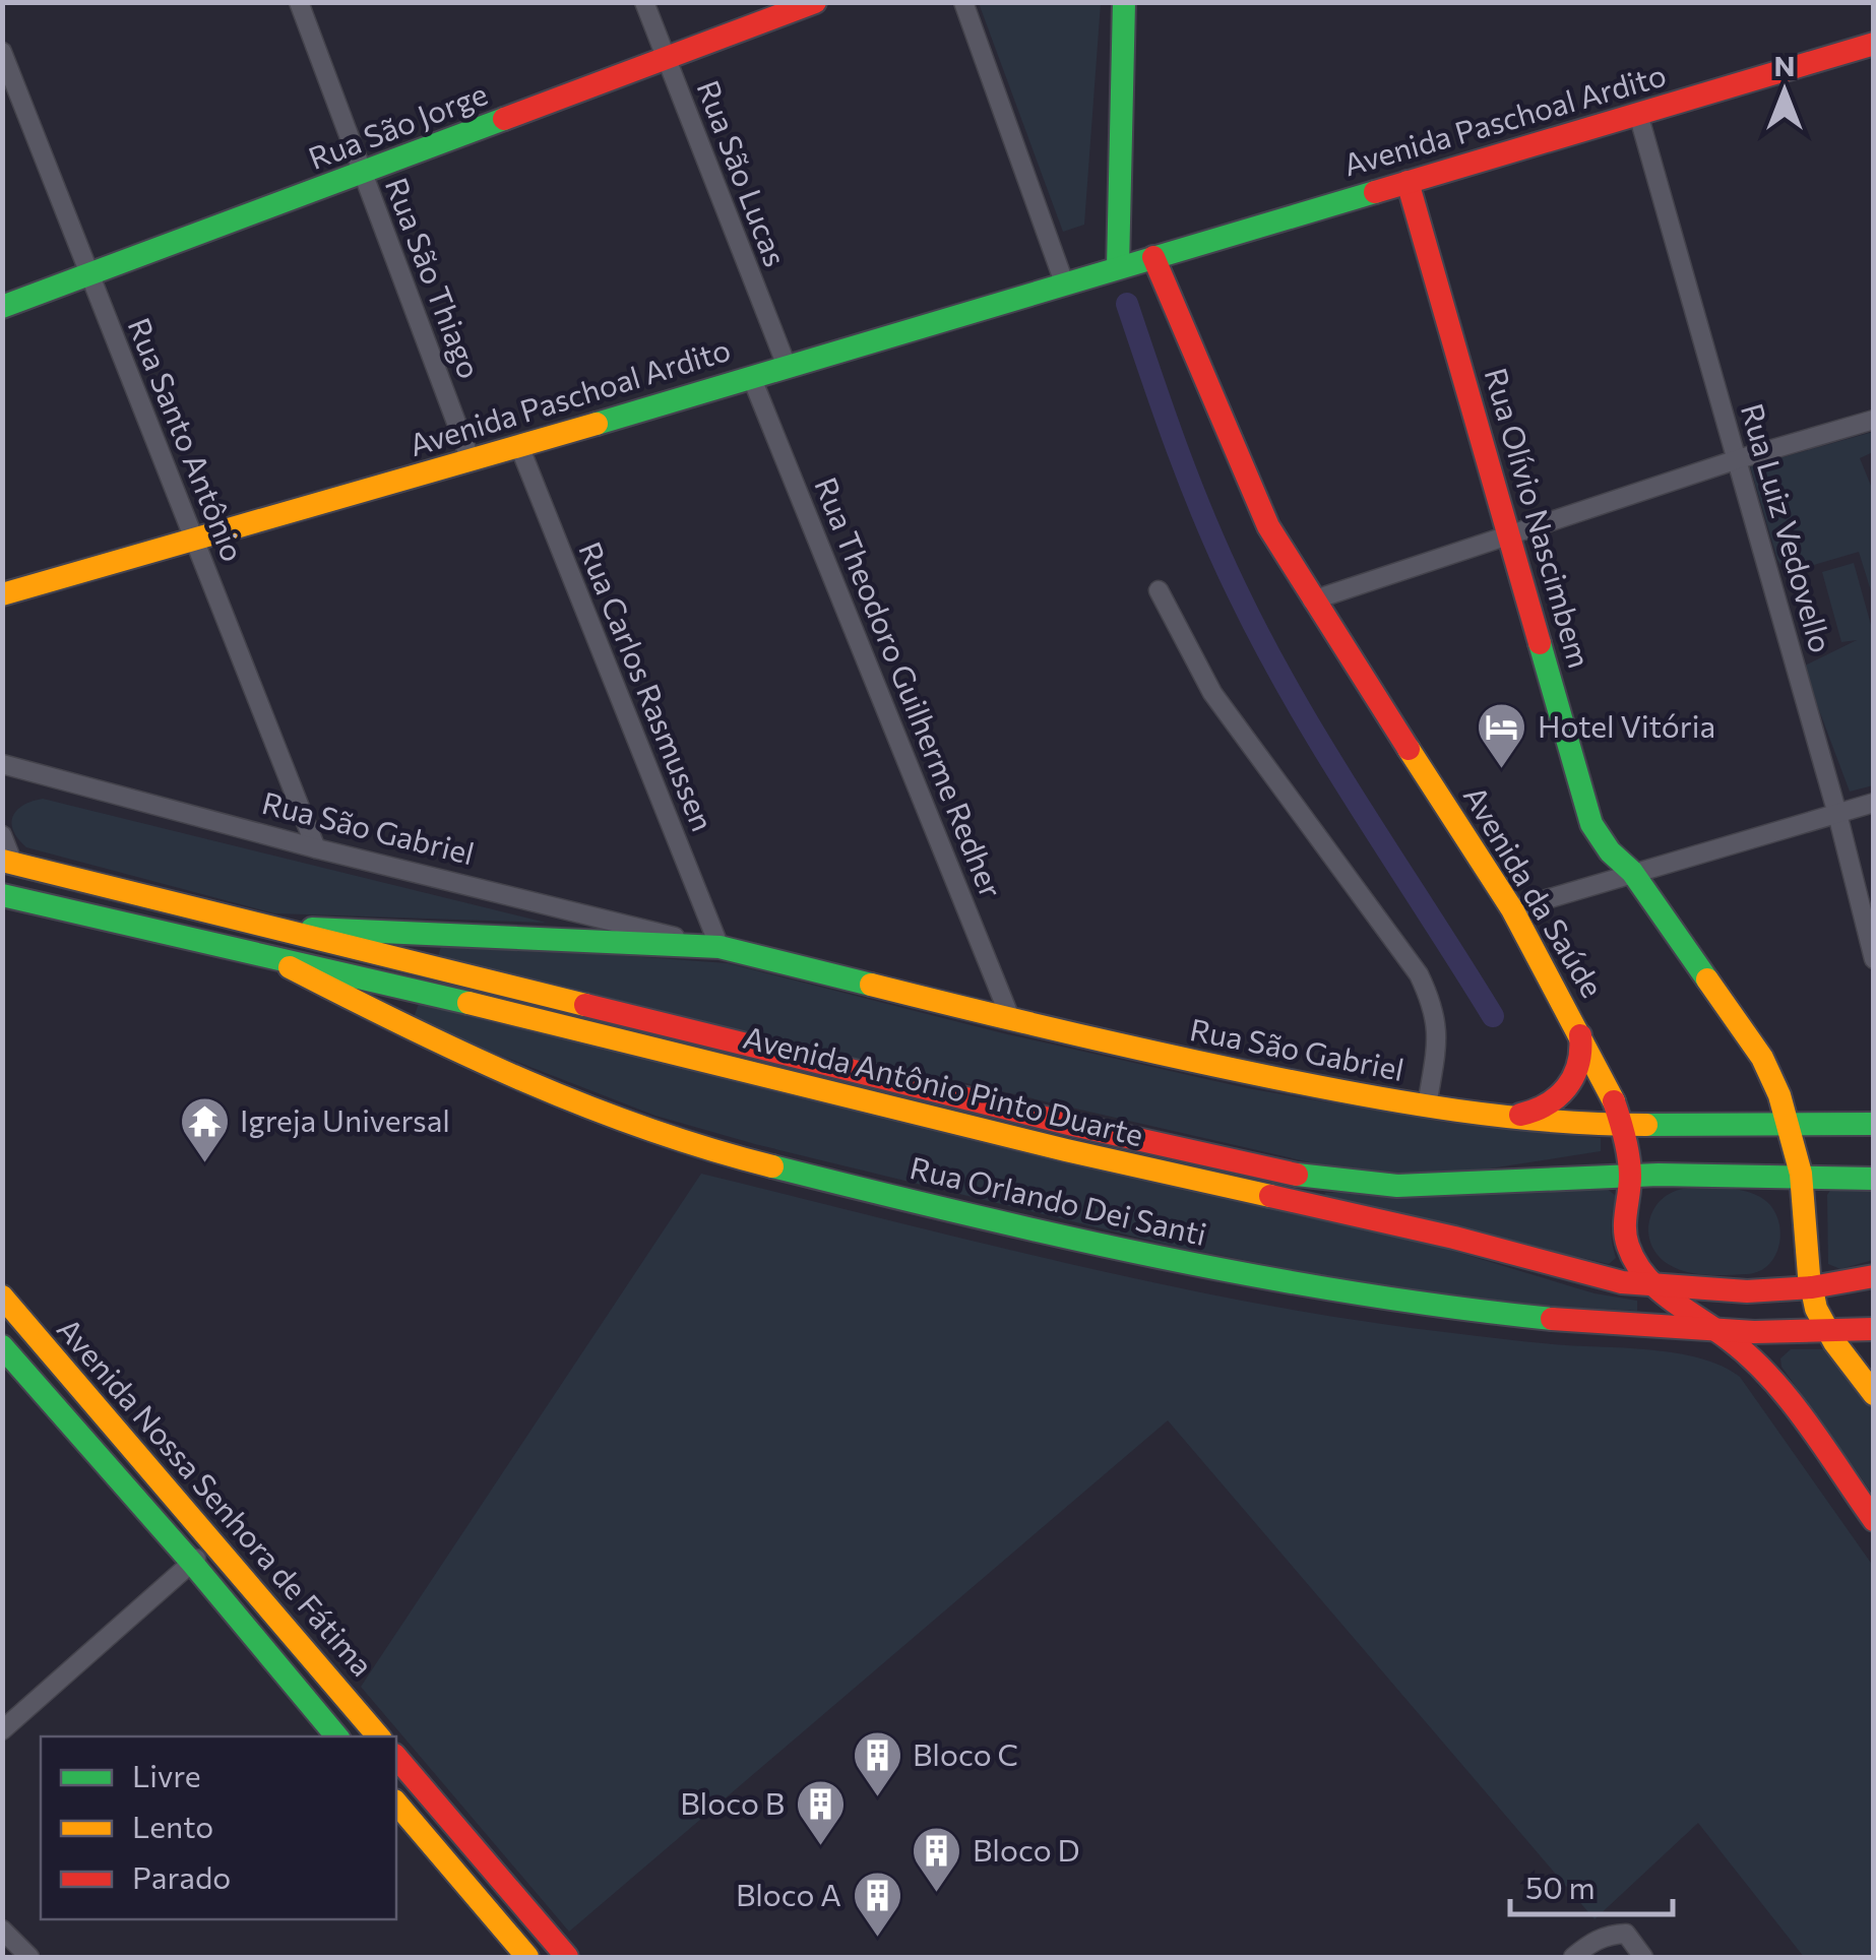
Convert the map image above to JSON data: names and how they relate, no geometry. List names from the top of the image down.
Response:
{
  "streets": {
    "main road": [
      "Avenida Paschoal Ardito",
      "Rua São Jorge",
      "Rua Olívio Nascimbem",
      "Rua São Gabriel",
      "Avenida da Saúde",
      "Avenida Antônio Pinto Duarte",
      "Rua Orlando Dei Santi",
      "Avenida Nossa Senhora de Fátima"
    ],
    "street": [
      "Rua São Lucas",
      "Rua São Thiago",
      "Rua Santo Antônio",
      "Rua Luiz Vedovello",
      "Rua Carlos Rasmussen",
      "Rua Theodoro Guilherme Redher"
    ]
  },
  "crossings": [
    ["Avenida Paschoal Ardito", "Rua São Lucas"],
    ["Avenida Paschoal Ardito", "Rua São Thiago"],
    ["Avenida Paschoal Ardito", "Rua Santo Antônio"],
    ["Avenida Paschoal Ardito", "Rua Olívio Nascimbem"],
    ["Avenida Paschoal Ardito", "Rua Luiz Vedovello"],
    ["Avenida Paschoal Ardito", "Rua Carlos Rasmussen"],
    ["Avenida Paschoal Ardito", "Rua Theodoro Guilherme Redher"],
    ["Avenida Paschoal Ardito", "Avenida da Saúde"],
    ["Rua São Jorge", "Rua São Lucas"],
    ["Rua São Jorge", "Rua São Thiago"],
    ["Rua São Jorge", "Rua Santo Antônio"],
    ["Rua Santo Antônio", "Rua São Gabriel"],
    ["Rua Olívio Nascimbem", "Rua São Gabriel"],
    ["Rua Olívio Nascimbem", "Avenida Antônio Pinto Duarte"],
    ["Rua Carlos Rasmussen", "Rua São Gabriel"],
    ["Rua Theodoro Guilherme Redher", "Rua São Gabriel"],
    ["Rua São Gabriel", "Avenida da Saúde"],
    ["Rua São Gabriel", "Avenida Antônio Pinto Duarte"],
    ["Avenida da Saúde", "Avenida Antônio Pinto Duarte"],
    ["Avenida da Saúde", "Rua Orlando Dei Santi"],
    ["Avenida Antônio Pinto Duarte", "Rua Orlando Dei Santi"]
  ],
  "places": {
    "hotel": ["Hotel Vitória"],
    "temple": ["Igreja Universal"],
    "building": [
      "Bloco C",
      "Bloco B",
      "Bloco D",
      "Bloco A"
    ]
  },
  "legend": ["Livre", "Lento", "Parado"],
  "scale_bar": "50 m",
  "north": "top"
}
